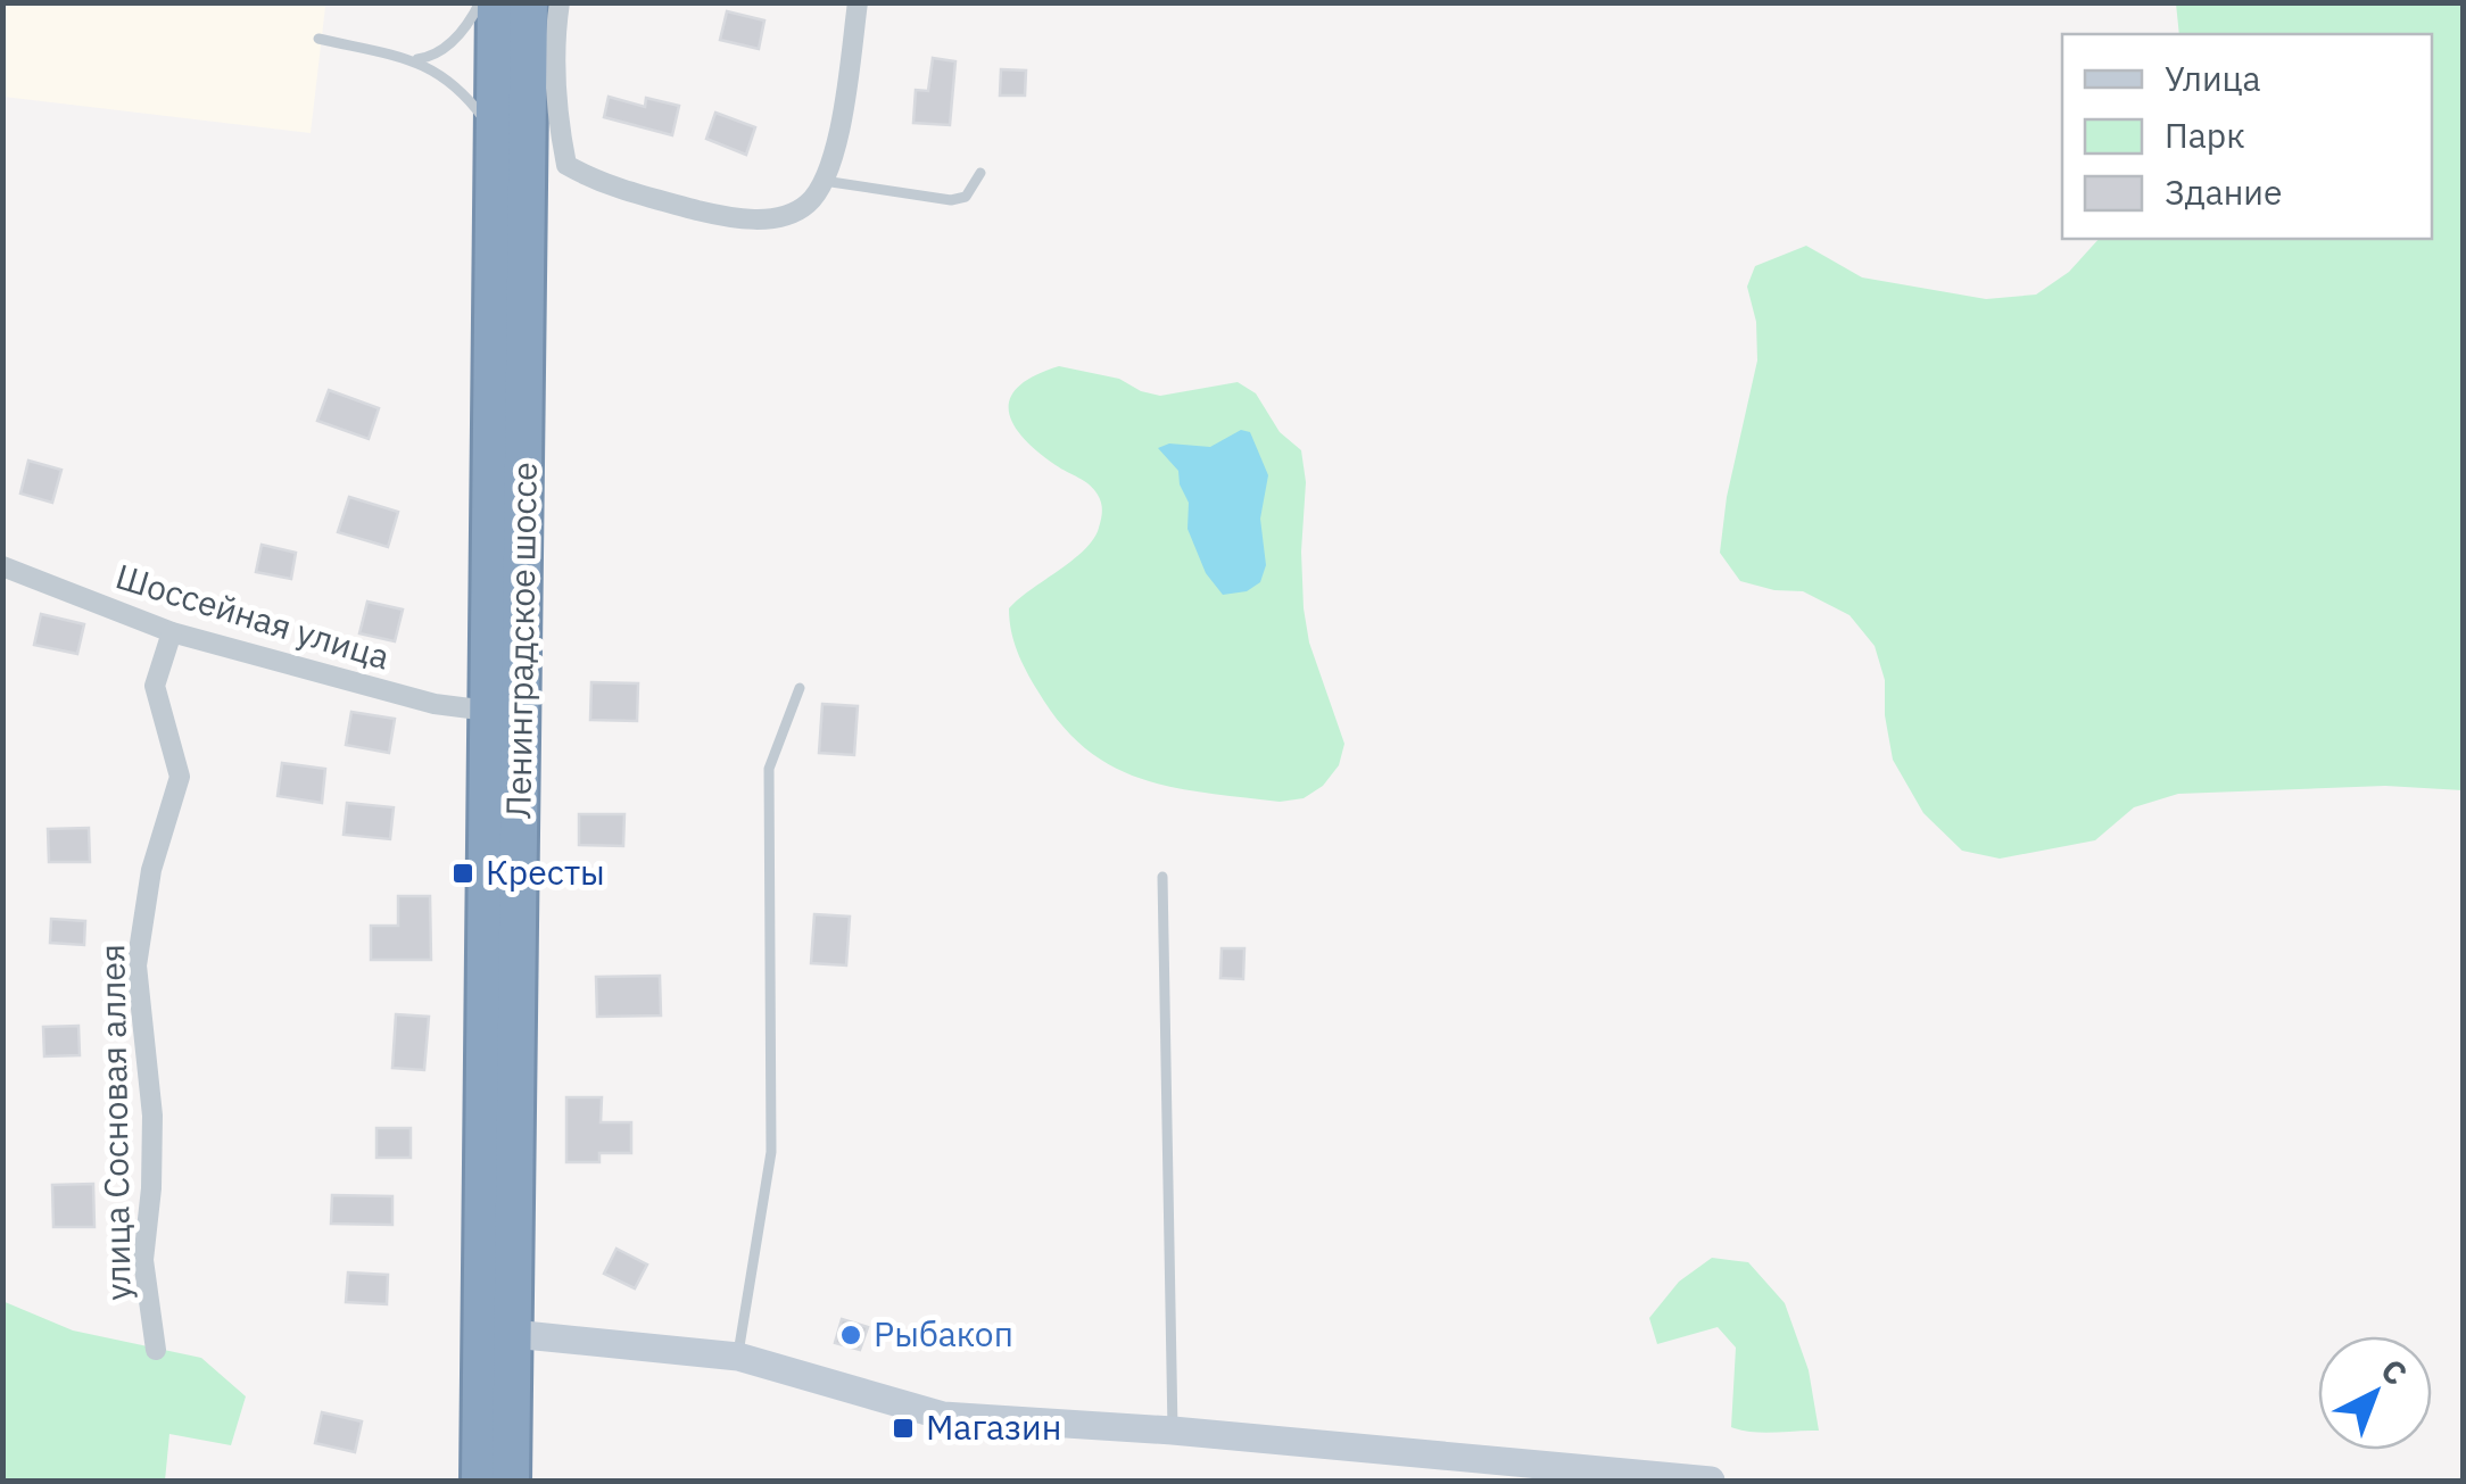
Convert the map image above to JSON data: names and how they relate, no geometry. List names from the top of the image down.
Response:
{
  "streets": {
    "highway": ["Ленинградское шоссе"],
    "street": ["Шоссейная улица", "улица Сосновая аллея"]
  },
  "crossings": [
    ["Шоссейная улица", "Ленинградское шоссе"],
    ["Шоссейная улица", "улица Сосновая аллея"]
  ],
  "places": {
    "transit": ["Кресты", "Магазин"],
    "other": ["Рыбакоп"]
  },
  "legend": ["Улица", "Парк", "Здание"],
  "north": "top right"
}
